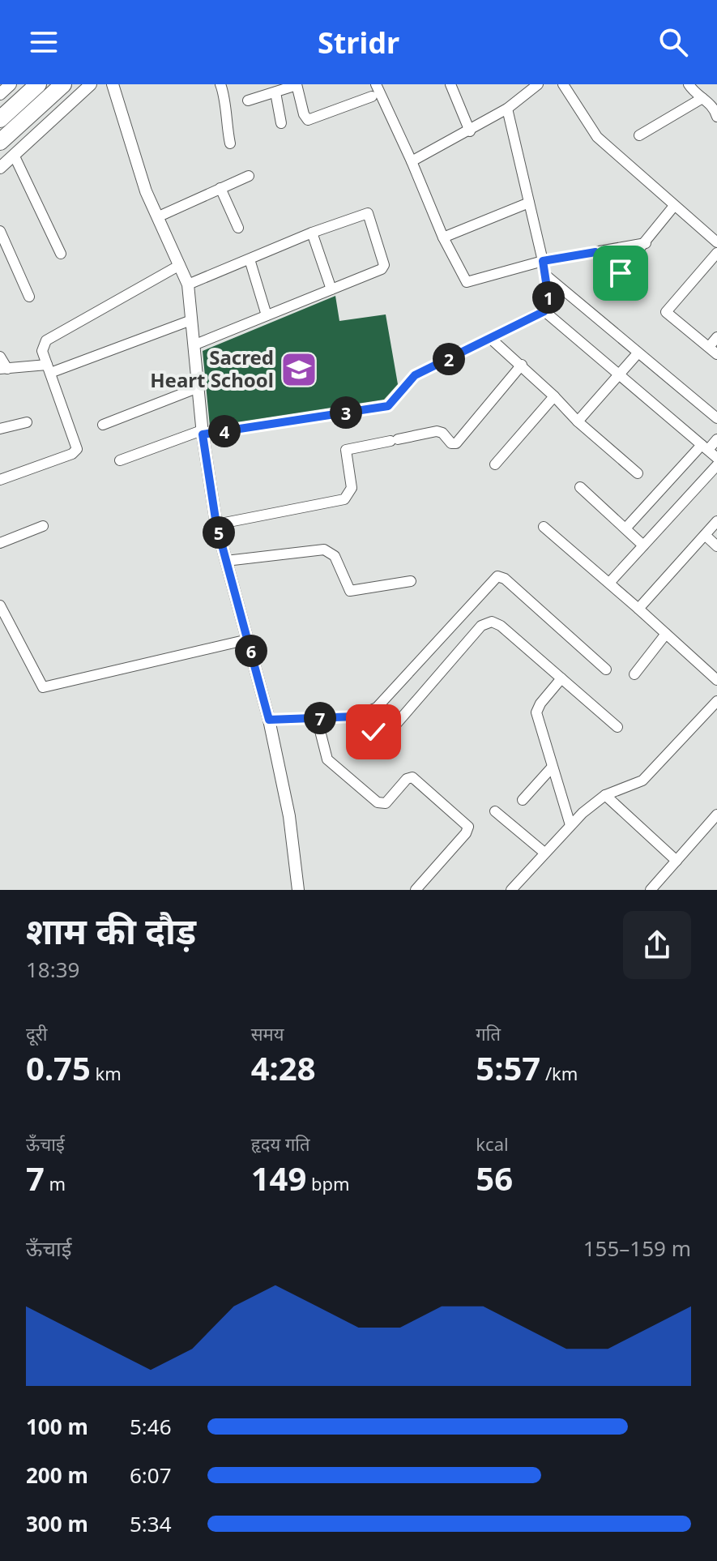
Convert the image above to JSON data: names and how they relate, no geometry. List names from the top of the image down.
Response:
{
  "places": {
    "school or university": ["Sacred Heart School"]
  },
  "page": {
    "header": "Stridr",
    "pins": [
      "1",
      "2",
      "3",
      "4",
      "5",
      "6",
      "7"
    ],
    "heading": ["शाम की दौड़", "18:39"],
    "stats": [
      ["दूरी", "0.75 km"],
      ["समय", "4:28"],
      ["गति", "5:57 /km"],
      ["ऊँचाई", "7 m"],
      ["हृदय गति", "149 bpm"],
      ["kcal", "56"]
    ],
    "chart": ["ऊँचाई", "155–159 m"],
    "list": [
      {
        "name": "100 m",
        "note": "5:46"
      },
      {
        "name": "200 m",
        "note": "6:07"
      },
      {
        "name": "300 m",
        "note": "5:34"
      }
    ]
  }
}
